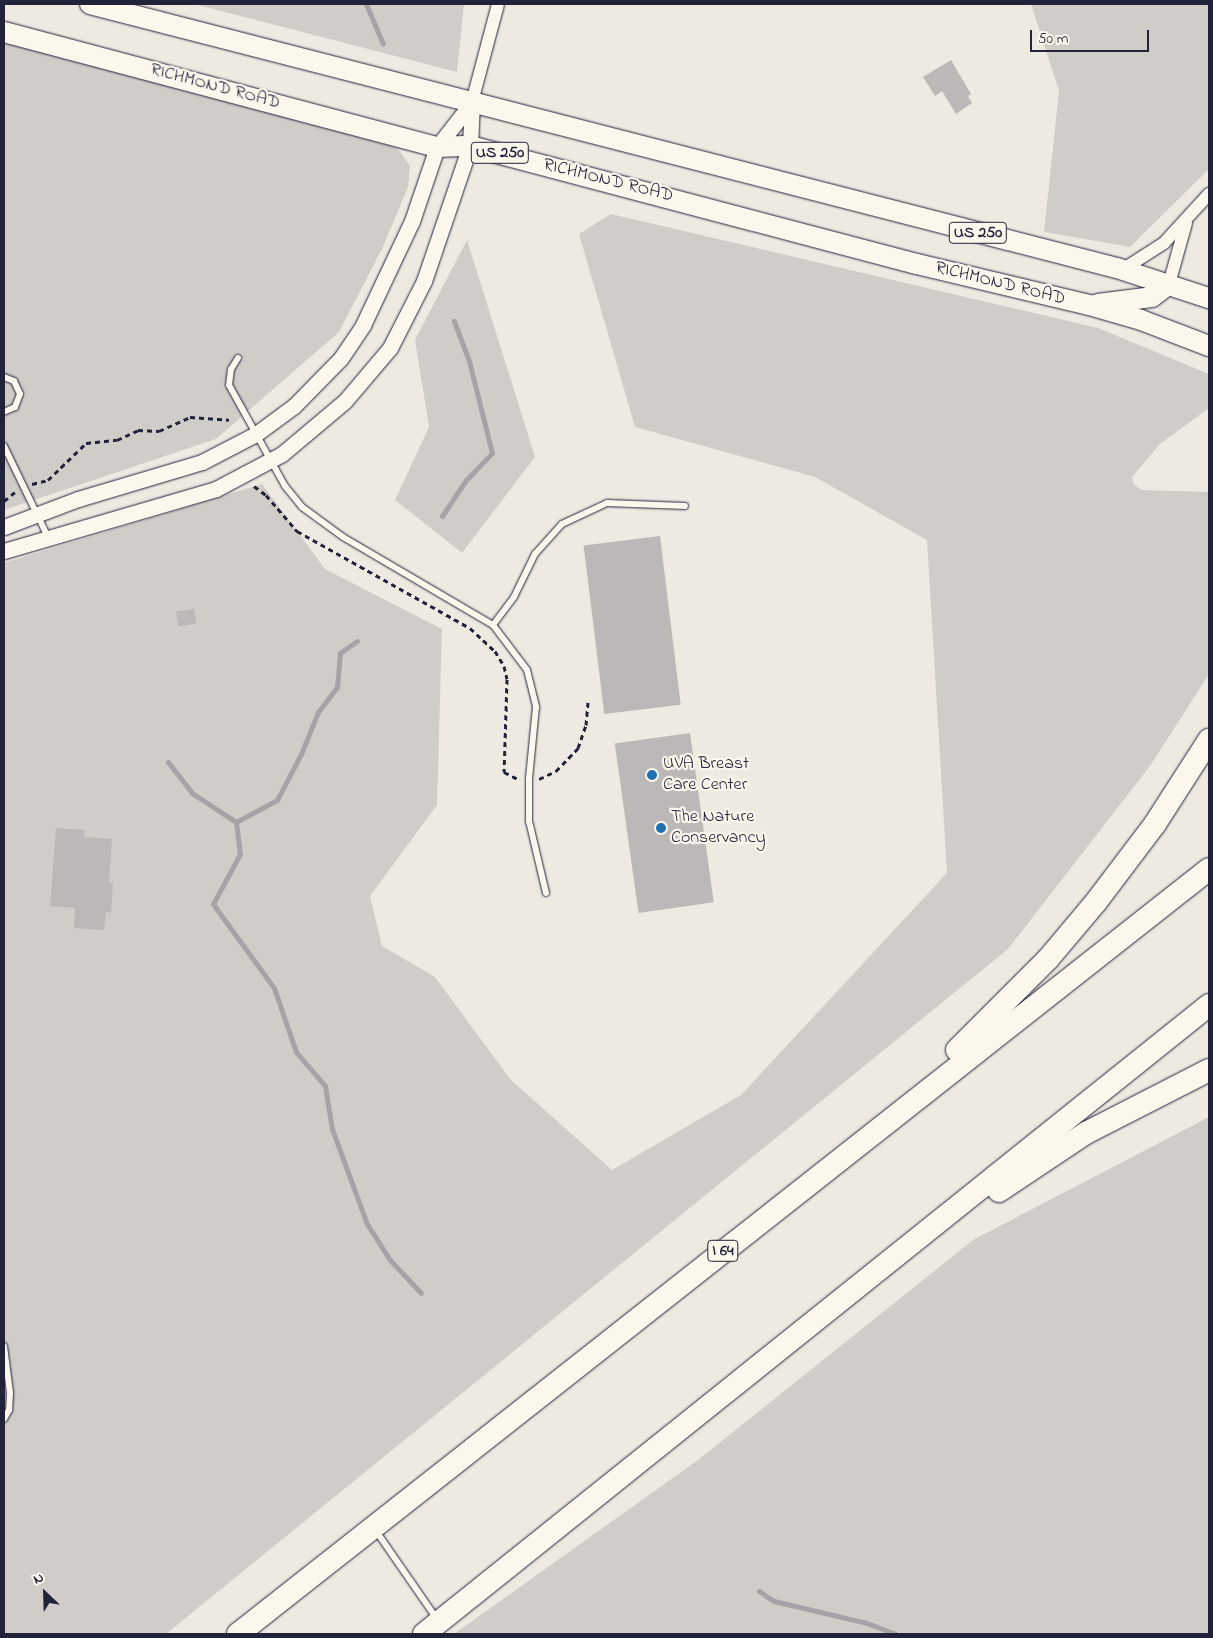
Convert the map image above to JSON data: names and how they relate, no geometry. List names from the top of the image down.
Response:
{
  "streets": {
    "highway": ["RICHMOND ROAD", "US 250", "I 64"]
  },
  "places": ["UVA Breast Care Center", "The Nature Conservancy"],
  "scale_bar": "50 m",
  "north": "top left"
}
